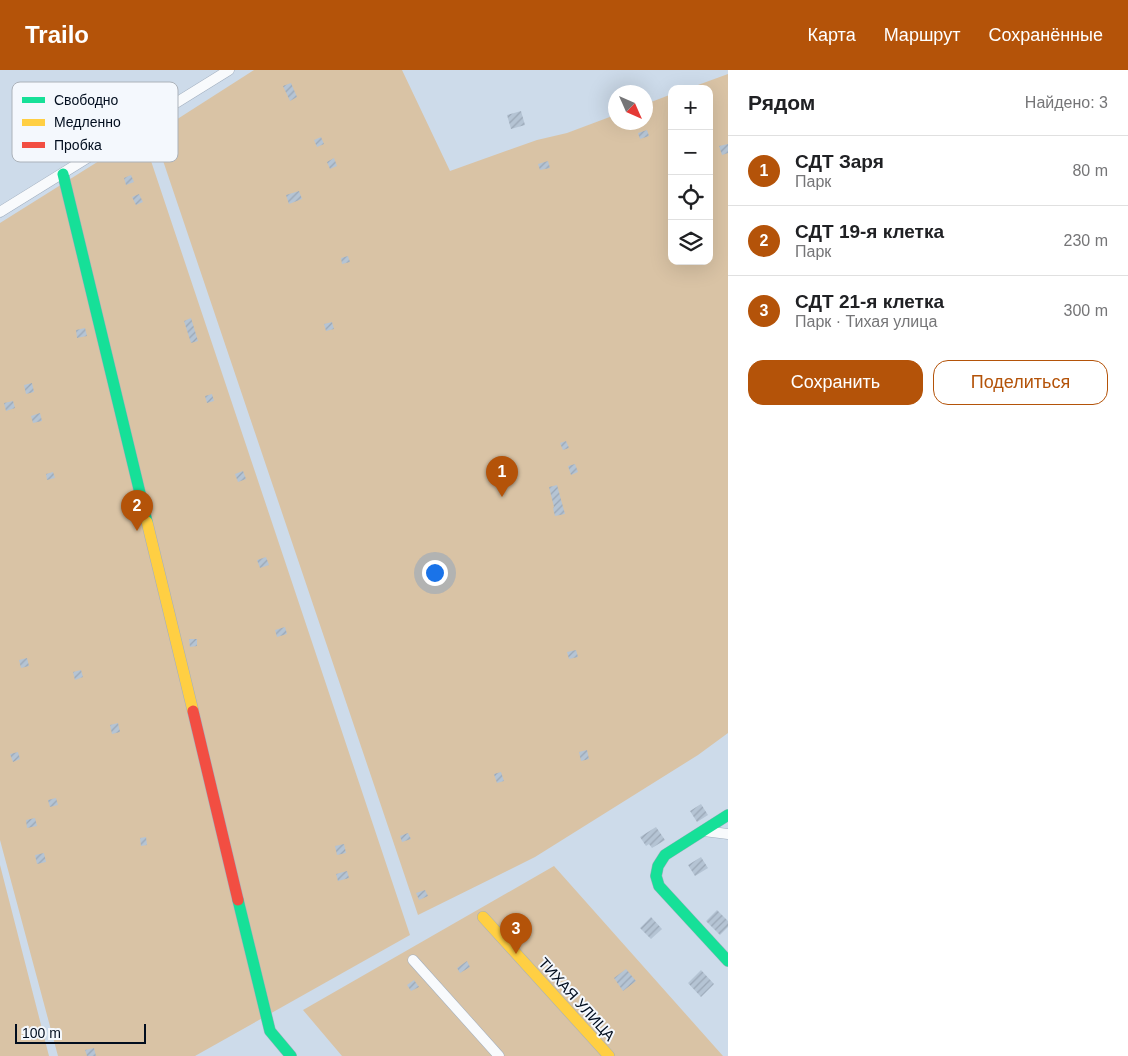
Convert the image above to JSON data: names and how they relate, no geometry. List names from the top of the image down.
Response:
{
  "streets": {
    "street": ["ТИХАЯ УЛИЦА"]
  },
  "legend": ["Свободно", "Медленно", "Пробка"],
  "scale_bar": "100 m",
  "north": "bottom right",
  "page": {
    "header": "Trailo",
    "nav": ["Карта", "Маршрут", "Сохранённые"],
    "heading": ["Рядом", "Найдено: 3"],
    "map_buttons": ["+", "−"],
    "list": [
      {
        "mark": "1",
        "name": "СДТ Заря",
        "note": "Парк",
        "value": "80 m"
      },
      {
        "mark": "2",
        "name": "СДТ 19-я клетка",
        "note": "Парк",
        "value": "230 m"
      },
      {
        "mark": "3",
        "name": "СДТ 21-я клетка",
        "note": "Парк · Тихая улица",
        "value": "300 m"
      }
    ],
    "buttons": ["Сохранить", "Поделиться"],
    "pins": ["1", "2", "3"],
    "scale": "100 m"
  }
}
